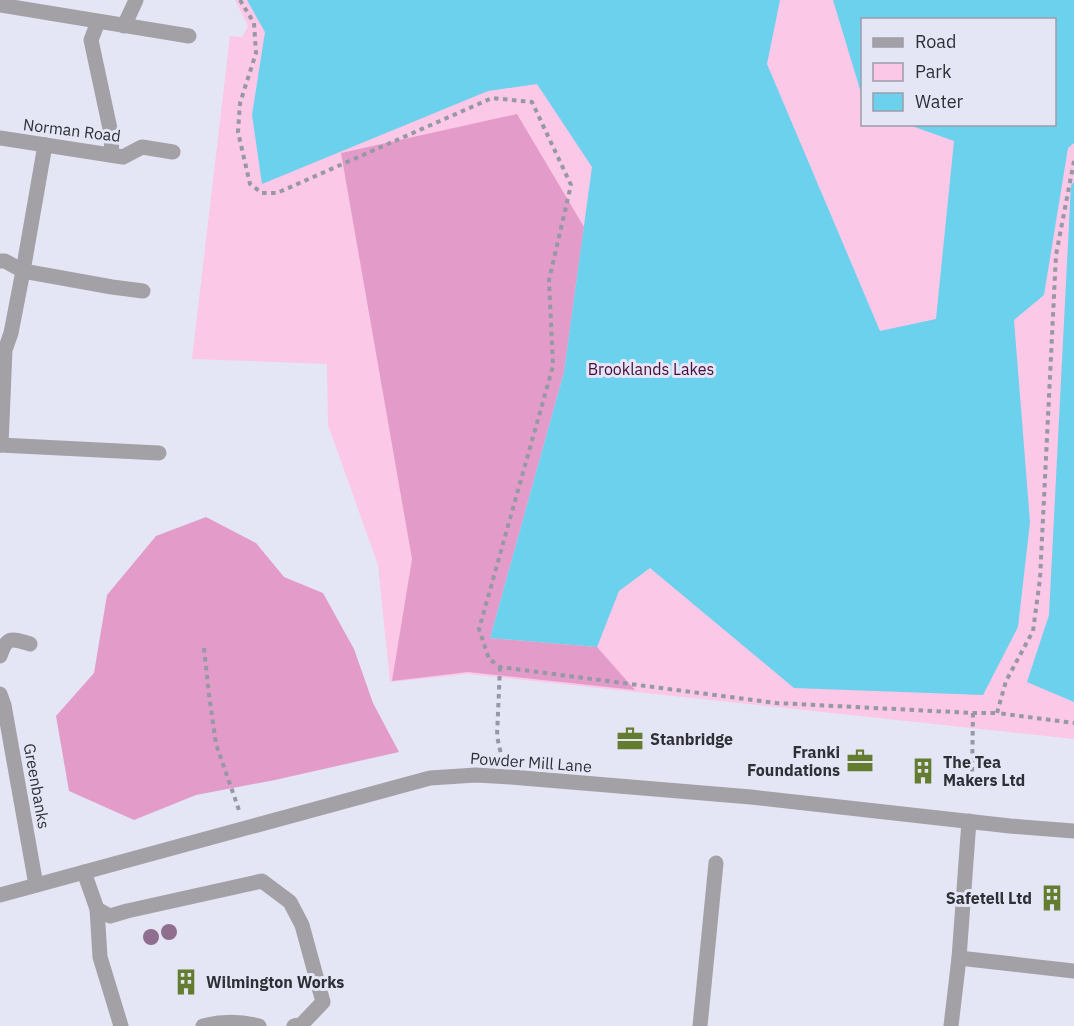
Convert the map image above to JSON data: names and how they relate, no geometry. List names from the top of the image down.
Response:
{
  "streets": {
    "street": ["Norman Road", "Powder Mill Lane", "Greenbanks"]
  },
  "crossings": [
    ["Powder Mill Lane", "Greenbanks"]
  ],
  "parks": ["Brooklands Lakes"],
  "places": {
    "office": ["Stanbridge", "Franki Foundations"],
    "building": ["The Tea Makers Ltd", "Safetell Ltd", "Wilmington Works"]
  },
  "legend": ["Road", "Park", "Water"]
}
